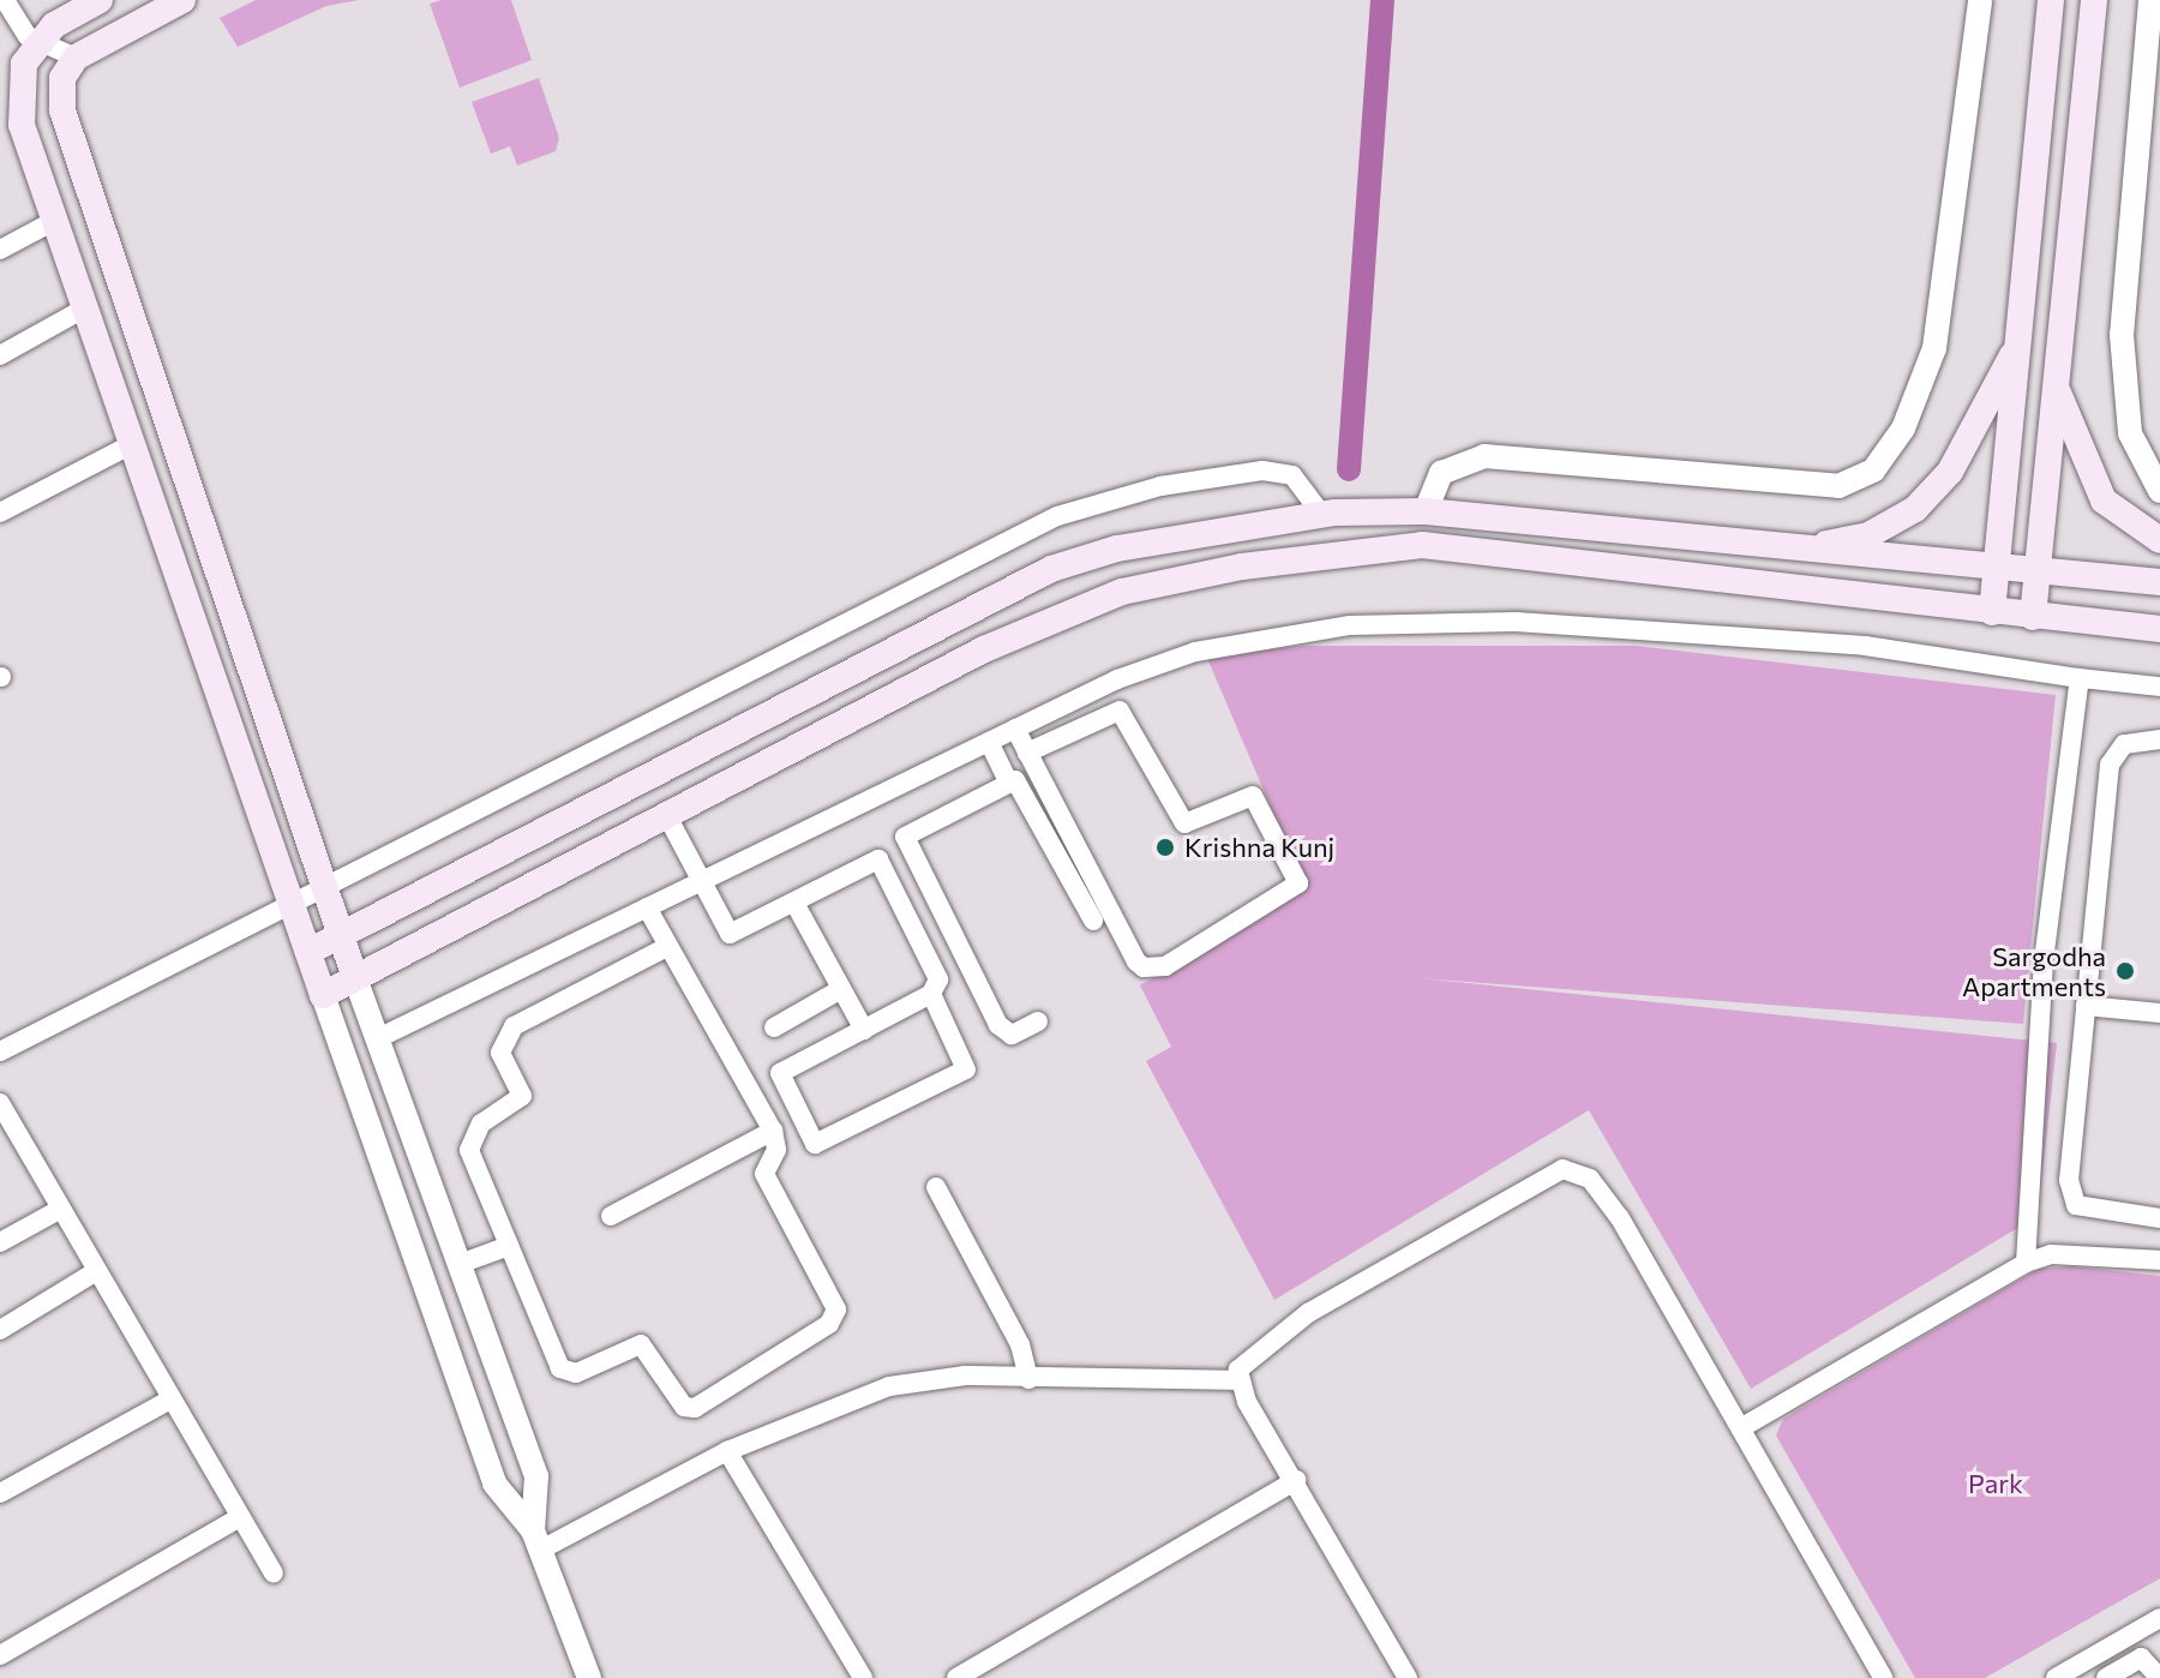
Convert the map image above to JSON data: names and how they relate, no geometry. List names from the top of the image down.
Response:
{
  "parks": ["Park"],
  "places": ["Krishna Kunj", "Sargodha Apartments"]
}
